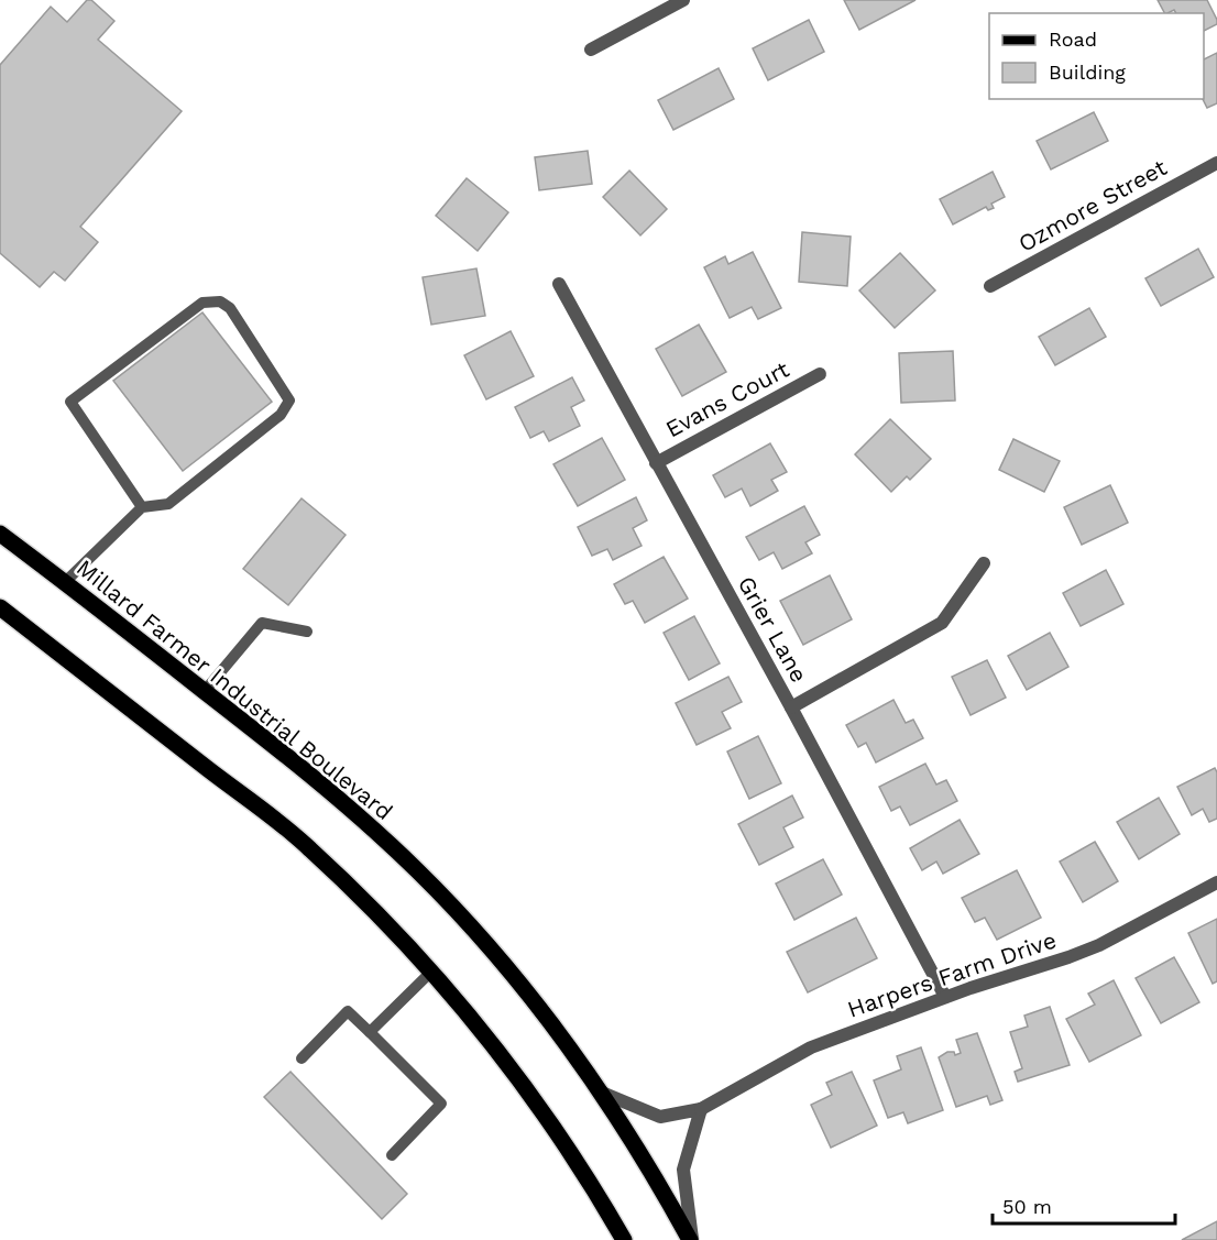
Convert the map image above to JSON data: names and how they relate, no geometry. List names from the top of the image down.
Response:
{
  "streets": {
    "main road": ["Millard Farmer Industrial Boulevard"],
    "street": [
      "Ozmore Street",
      "Evans Court",
      "Grier Lane",
      "Harpers Farm Drive"
    ]
  },
  "crossings": [
    ["Evans Court", "Grier Lane"],
    ["Grier Lane", "Harpers Farm Drive"],
    ["Millard Farmer Industrial Boulevard", "Harpers Farm Drive"]
  ],
  "legend": ["Road", "Building"],
  "scale_bar": "50 m"
}
